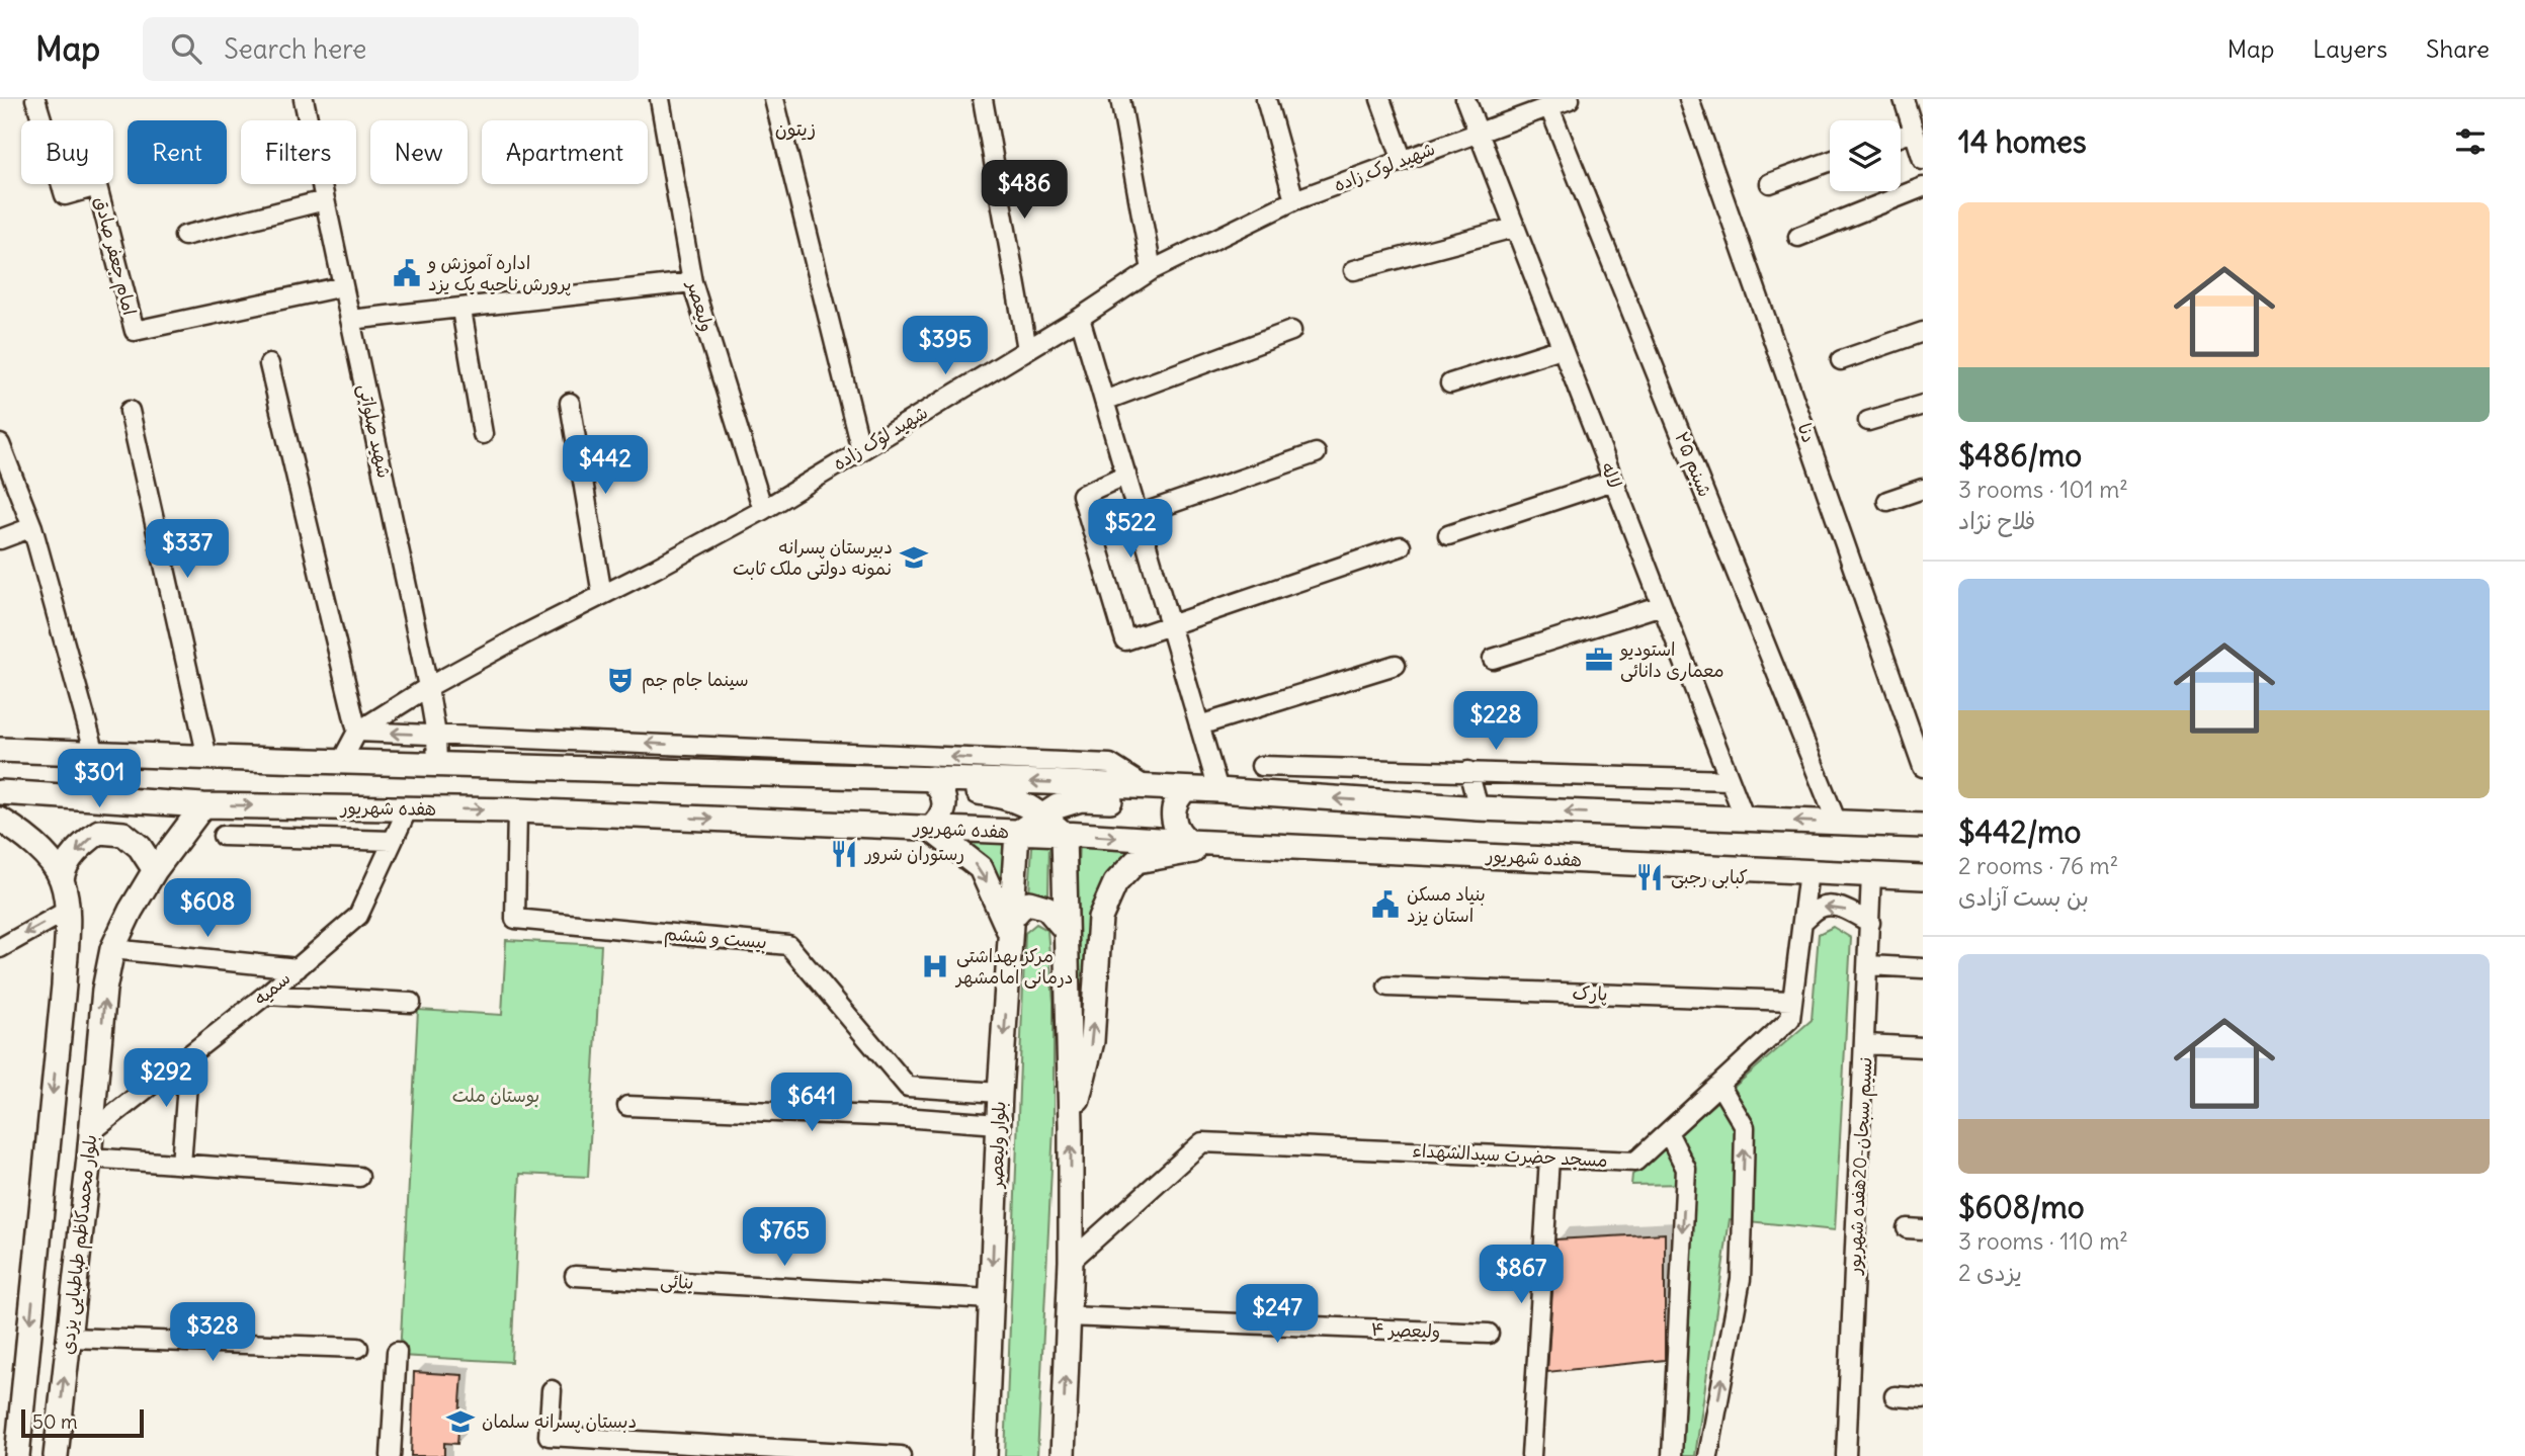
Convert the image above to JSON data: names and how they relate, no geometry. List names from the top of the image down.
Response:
{
  "streets": {
    "main road": ["هفده شهریور", "بلوار ولیعصر", "بلوار محمدکاظم طباطبایی یزدی"],
    "street": [
      "شهید لوک زاده",
      "امام جعفر صادق",
      "ولیعصر",
      "شهید صلواتی",
      "دنا",
      "شبنم ۲۵",
      "لاله",
      "بیست و ششم",
      "سمیه",
      "پارک",
      "مسجد حضرت سیدالشهداء",
      "نسیم سبحان-20هفده شهریور",
      "بنائی",
      "ولیعصر ۴"
    ]
  },
  "crossings": [
    ["شهید لوک زاده", "ولیعصر"],
    ["شهید لوک زاده", "شهید صلواتی"],
    ["شهید لوک زاده", "شبنم ۲۵"],
    ["شهید لوک زاده", "لاله"],
    ["امام جعفر صادق", "شهید صلواتی"],
    ["هفده شهریور", "بیست و ششم"],
    ["هفده شهریور", "سمیه"],
    ["هفده شهریور", "بلوار ولیعصر"],
    ["هفده شهریور", "مسجد حضرت سیدالشهداء"],
    ["هفده شهریور", "نسیم سبحان-20هفده شهریور"],
    ["هفده شهریور", "بلوار محمدکاظم طباطبایی یزدی"],
    ["سمیه", "بلوار محمدکاظم طباطبایی یزدی"],
    ["پارک", "مسجد حضرت سیدالشهداء"],
    ["بلوار ولیعصر", "بنائی"]
  ],
  "districts": ["زیتون"],
  "parks": ["بوستان ملت"],
  "places": {
    "public building": ["اداره آموزش و پرورش ناحیه یک یزد", "بنیاد مسکن استان یزد"],
    "school or university": ["دبیرستان پسرانه نمونه دولتی ملک ثابت", "دبستان پسرانه سلمان"],
    "office": ["استودیو معماری دانائی"],
    "theatre": ["سینما جام جم"],
    "restaurant": ["رستوران سُرور", "کبابی رجبی"],
    "hospital": ["مرکز بهداشتی درمانی امامشهر"]
  },
  "scale_bar": "50 m",
  "page": {
    "header": "Map",
    "search": "Search here",
    "nav": ["Map", "Layers", "Share"],
    "heading": "14 homes",
    "chip": [
      "Buy",
      "Rent",
      "Filters",
      "New",
      "Apartment"
    ],
    "price": [
      "$486",
      "$395",
      "$442",
      "$522",
      "$337",
      "$228",
      "$301",
      "$608",
      "$292",
      "$641",
      "$765",
      "$867",
      "$247",
      "$328"
    ],
    "list": [
      {
        "name": "$486/mo",
        "note": "3 rooms · 101 m² · فلاح نژاد"
      },
      {
        "name": "$442/mo",
        "note": "2 rooms · 76 m² · بن بست آزادی"
      },
      {
        "name": "$608/mo",
        "note": "3 rooms · 110 m² · یزدی 2"
      }
    ],
    "scale": "50 m"
  }
}
